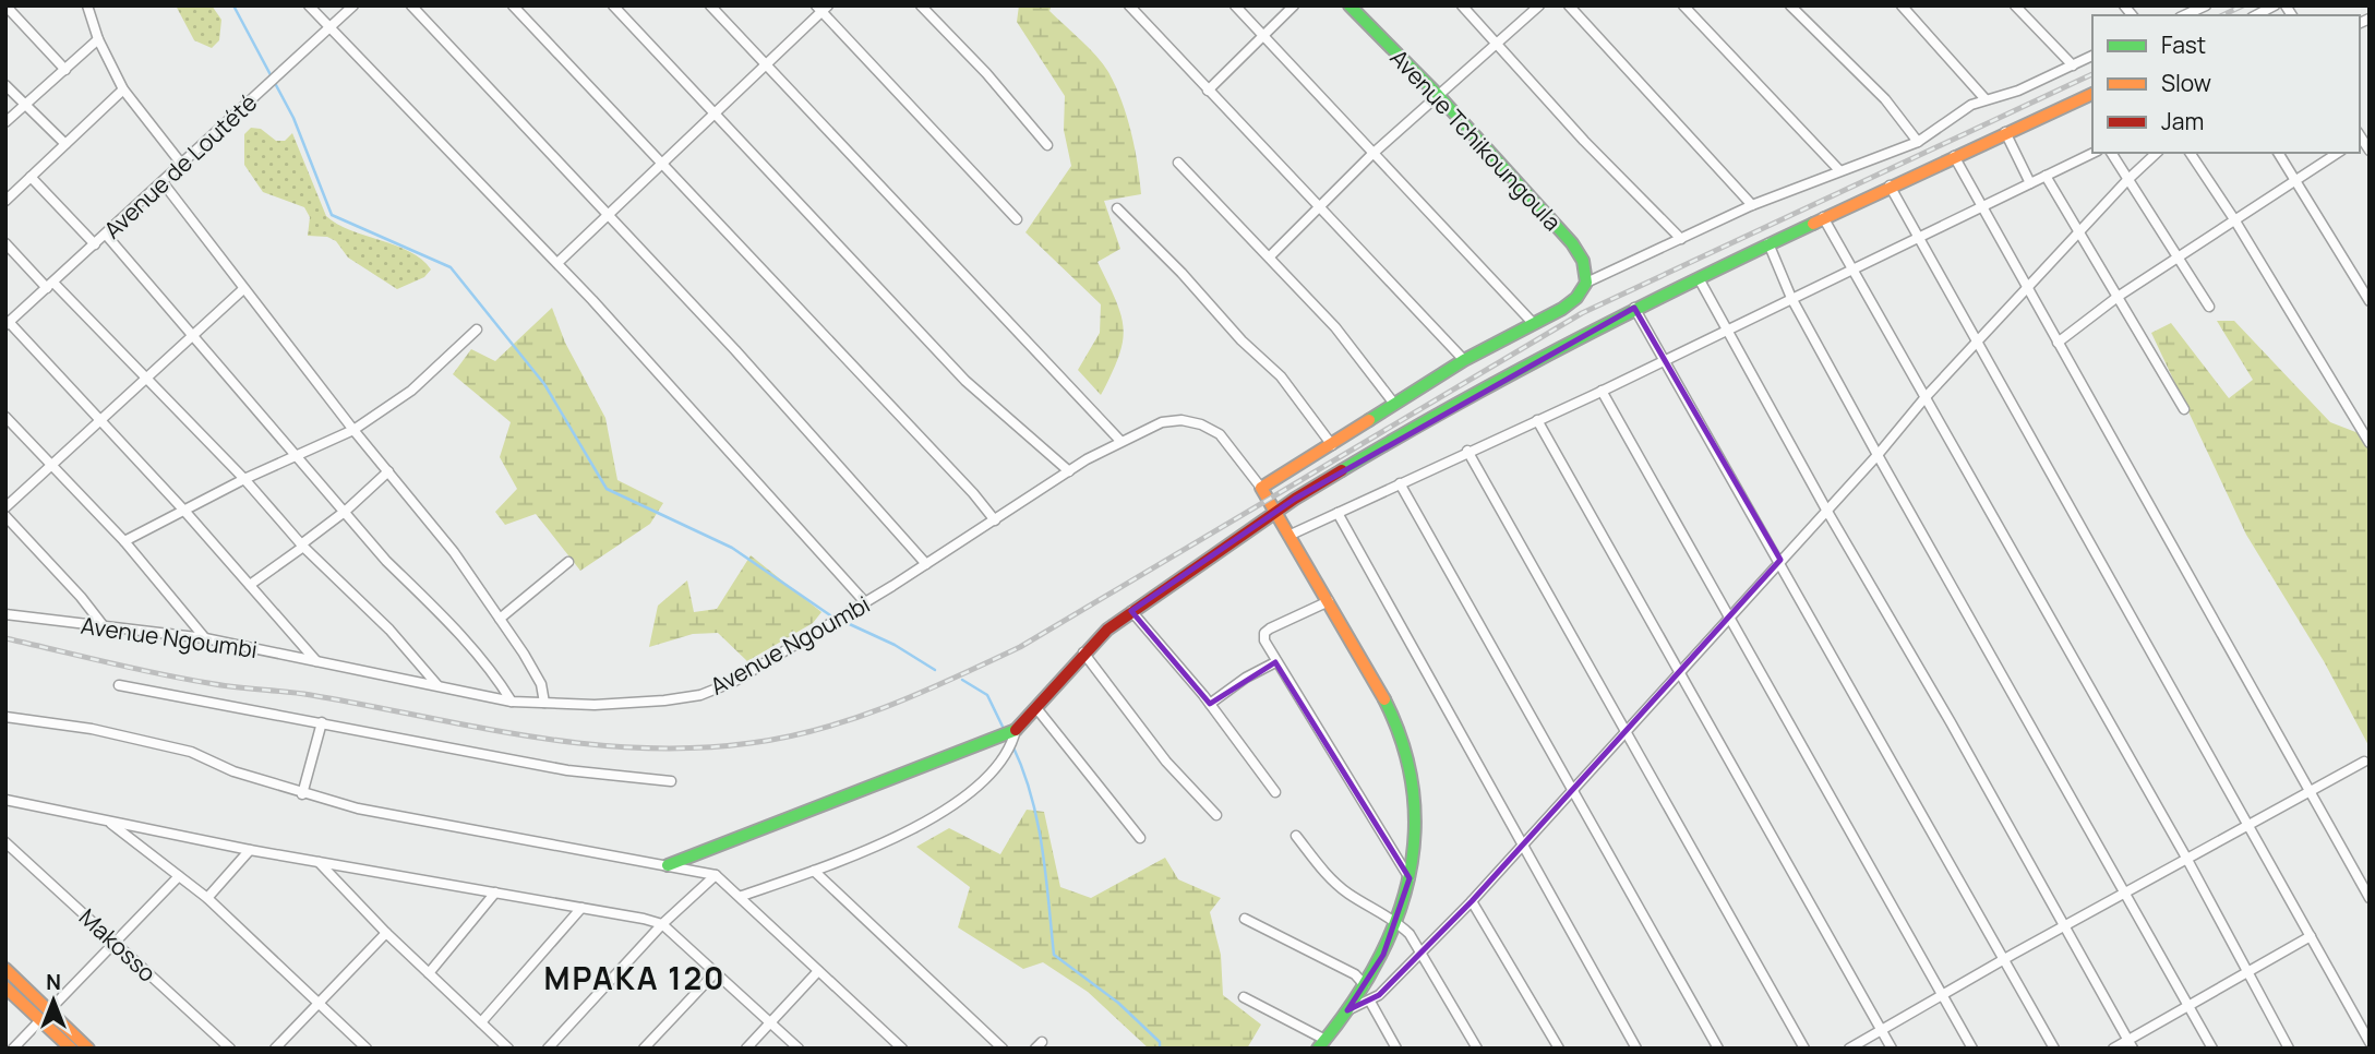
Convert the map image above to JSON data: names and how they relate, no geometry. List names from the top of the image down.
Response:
{
  "streets": {
    "street": [
      "Avenue Tchikoungoula",
      "Avenue de Loutété",
      "Avenue Ngoumbi",
      "Makosso"
    ]
  },
  "districts": ["MPAKA 120"],
  "legend": ["Fast", "Slow", "Jam"],
  "north": "top"
}
